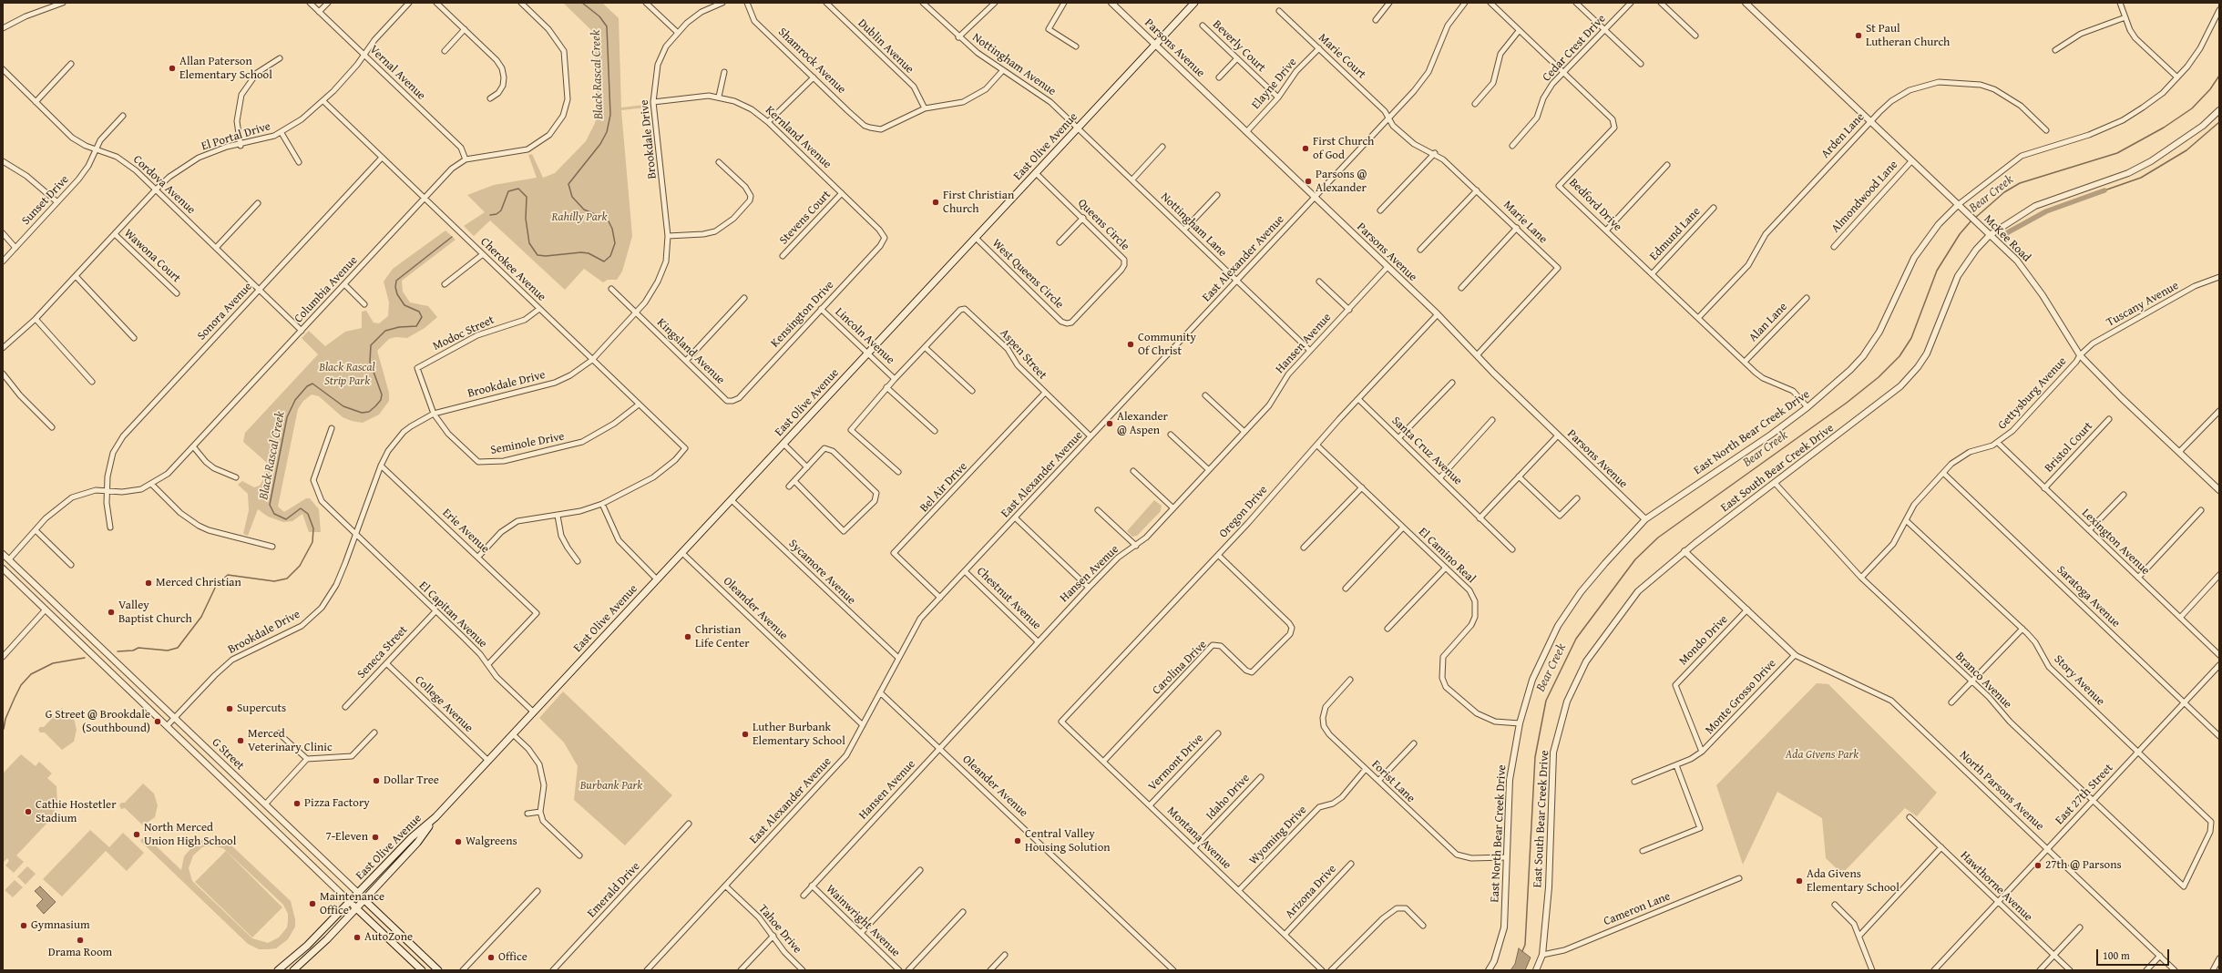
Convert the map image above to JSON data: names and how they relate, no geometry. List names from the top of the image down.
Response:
{
  "streets": {
    "main road": ["East Olive Avenue", "G Street"],
    "street": [
      "Dublin Avenue",
      "Beverly Court",
      "Parsons Avenue",
      "Cedar Crest Drive",
      "Marie Court",
      "Shamrock Avenue",
      "Nottingham Avenue",
      "Vernal Avenue",
      "Elayne Drive",
      "Arden Lane",
      "El Portal Drive",
      "Kernland Avenue",
      "Brookdale Drive",
      "Cordova Avenue",
      "Almondwood Lane",
      "Sunset Drive",
      "Bedford Drive",
      "Stevens Court",
      "Marie Lane",
      "Queens Circle",
      "Nottingham Lane",
      "Edmund Lane",
      "McKee Road",
      "Wawona Court",
      "East Alexander Avenue",
      "Cherokee Avenue",
      "West Queens Circle",
      "Columbia Avenue",
      "Tuscany Avenue",
      "Sonora Avenue",
      "Kensington Drive",
      "Alan Lane",
      "Modoc Street",
      "Lincoln Avenue",
      "Hansen Avenue",
      "Kingsland Avenue",
      "Aspen Street",
      "Gettysburg Avenue",
      "East North Bear Creek Drive",
      "Seminole Drive",
      "Bristol Court",
      "Santa Cruz Avenue",
      "East South Bear Creek Drive",
      "Bel Air Drive",
      "Oregon Drive",
      "Erie Avenue",
      "Lexington Avenue",
      "El Camino Real",
      "Sycamore Avenue",
      "Saratoga Avenue",
      "Chestnut Avenue",
      "Oleander Avenue",
      "El Capitan Avenue",
      "Mondo Drive",
      "Seneca Street",
      "Carolina Drive",
      "Branco Avenue",
      "Story Avenue",
      "Monte Grosso Drive",
      "College Avenue",
      "Vermont Drive",
      "Forist Lane",
      "North Parsons Avenue",
      "East 27th Street",
      "Idaho Drive",
      "Wyoming Drive",
      "Montana Avenue",
      "Hawthorne Avenue",
      "Emerald Drive",
      "Arizona Drive",
      "Cameron Lane",
      "Wainwright Avenue",
      "Tahoe Drive"
    ]
  },
  "crossings": [
    ["Dublin Avenue", "Shamrock Avenue"],
    ["Beverly Court", "Elayne Drive"],
    ["Parsons Avenue", "Elayne Drive"],
    ["Parsons Avenue", "East Olive Avenue"],
    ["Parsons Avenue", "Marie Lane"],
    ["Parsons Avenue", "East Alexander Avenue"],
    ["Parsons Avenue", "Hansen Avenue"],
    ["Parsons Avenue", "East North Bear Creek Drive"],
    ["Parsons Avenue", "Oregon Drive"],
    ["Cedar Crest Drive", "Bedford Drive"],
    ["Marie Court", "Elayne Drive"],
    ["Marie Court", "Marie Lane"],
    ["Marie Court", "East Alexander Avenue"],
    ["Nottingham Avenue", "East Olive Avenue"],
    ["Nottingham Avenue", "Nottingham Lane"],
    ["Vernal Avenue", "El Portal Drive"],
    ["Vernal Avenue", "Columbia Avenue"],
    ["Arden Lane", "Bedford Drive"],
    ["Arden Lane", "McKee Road"],
    ["El Portal Drive", "Cordova Avenue"],
    ["El Portal Drive", "Wawona Court"],
    ["El Portal Drive", "Cherokee Avenue"],
    ["Kernland Avenue", "Brookdale Drive"],
    ["Kernland Avenue", "Stevens Court"],
    ["Kernland Avenue", "Kensington Drive"],
    ["Brookdale Drive", "Cherokee Avenue"],
    ["Brookdale Drive", "Kingsland Avenue"],
    ["Brookdale Drive", "Seminole Drive"],
    ["Brookdale Drive", "Erie Avenue"],
    ["Brookdale Drive", "El Capitan Avenue"],
    ["Brookdale Drive", "G Street"],
    ["East Olive Avenue", "Queens Circle"],
    ["East Olive Avenue", "Nottingham Lane"],
    ["East Olive Avenue", "West Queens Circle"],
    ["East Olive Avenue", "Lincoln Avenue"],
    ["East Olive Avenue", "Sycamore Avenue"],
    ["East Olive Avenue", "Oleander Avenue"],
    ["East Olive Avenue", "El Capitan Avenue"],
    ["East Olive Avenue", "College Avenue"],
    ["East Olive Avenue", "G Street"],
    ["Cordova Avenue", "Sunset Drive"],
    ["Cordova Avenue", "Columbia Avenue"],
    ["Cordova Avenue", "Sonora Avenue"],
    ["Almondwood Lane", "McKee Road"],
    ["Bedford Drive", "Edmund Lane"],
    ["Bedford Drive", "Alan Lane"],
    ["Bedford Drive", "East North Bear Creek Drive"],
    ["Marie Lane", "East Alexander Avenue"],
    ["Queens Circle", "West Queens Circle"],
    ["Nottingham Lane", "East Alexander Avenue"],
    ["Nottingham Lane", "Hansen Avenue"],
    ["McKee Road", "Tuscany Avenue"],
    ["McKee Road", "Gettysburg Avenue"],
    ["McKee Road", "East North Bear Creek Drive"],
    ["McKee Road", "East South Bear Creek Drive"],
    ["East Alexander Avenue", "Aspen Street"],
    ["East Alexander Avenue", "Bel Air Drive"],
    ["East Alexander Avenue", "Sycamore Avenue"],
    ["East Alexander Avenue", "Chestnut Avenue"],
    ["East Alexander Avenue", "Oleander Avenue"],
    ["East Alexander Avenue", "Tahoe Drive"],
    ["Cherokee Avenue", "Columbia Avenue"],
    ["Cherokee Avenue", "Sonora Avenue"],
    ["Cherokee Avenue", "Modoc Street"],
    ["Cherokee Avenue", "Seminole Drive"],
    ["Columbia Avenue", "Sonora Avenue"],
    ["Columbia Avenue", "G Street"],
    ["Tuscany Avenue", "Gettysburg Avenue"],
    ["Kensington Drive", "Lincoln Avenue"],
    ["Kensington Drive", "Kingsland Avenue"],
    ["Modoc Street", "Seminole Drive"],
    ["Lincoln Avenue", "Aspen Street"],
    ["Hansen Avenue", "Chestnut Avenue"],
    ["Hansen Avenue", "Oleander Avenue"],
    ["Hansen Avenue", "Wainwright Avenue"],
    ["Aspen Street", "Bel Air Drive"],
    ["Gettysburg Avenue", "Lexington Avenue"],
    ["Gettysburg Avenue", "Saratoga Avenue"],
    ["Gettysburg Avenue", "Branco Avenue"],
    ["Gettysburg Avenue", "Story Avenue"],
    ["East North Bear Creek Drive", "El Camino Real"],
    ["East North Bear Creek Drive", "Forist Lane"],
    ["Bristol Court", "Lexington Avenue"],
    ["Santa Cruz Avenue", "Oregon Drive"],
    ["East South Bear Creek Drive", "Branco Avenue"],
    ["East South Bear Creek Drive", "Cameron Lane"],
    ["Oregon Drive", "El Camino Real"],
    ["Oregon Drive", "Carolina Drive"],
    ["Oregon Drive", "Montana Avenue"],
    ["Erie Avenue", "El Capitan Avenue"],
    ["Saratoga Avenue", "East 27th Street"],
    ["El Capitan Avenue", "Seneca Street"],
    ["Mondo Drive", "Monte Grosso Drive"],
    ["Seneca Street", "College Avenue"],
    ["Carolina Drive", "Montana Avenue"],
    ["Branco Avenue", "Story Avenue"],
    ["Branco Avenue", "East 27th Street"],
    ["Story Avenue", "East 27th Street"],
    ["Monte Grosso Drive", "North Parsons Avenue"],
    ["Vermont Drive", "Montana Avenue"],
    ["Forist Lane", "Wyoming Drive"],
    ["North Parsons Avenue", "East 27th Street"],
    ["East 27th Street", "Hawthorne Avenue"],
    ["Idaho Drive", "Montana Avenue"],
    ["Wyoming Drive", "Montana Avenue"],
    ["Montana Avenue", "Arizona Drive"]
  ],
  "water": ["Black Rascal Creek", "Bear Creek"],
  "parks": [
    "Rahilly Park",
    "Black Rascal Strip Park",
    "Ada Givens Park",
    "Burbank Park"
  ],
  "places": [
    "St Paul Lutheran Church",
    "Allan Paterson Elementary School",
    "First Church of God",
    "Parsons @ Alexander",
    "First Christian Church",
    "Community Of Christ",
    "Alexander @ Aspen",
    "Merced Christian",
    "Valley Baptist Church",
    "Christian Life Center",
    "Supercuts",
    "G Street @ Brookdale (Southbound)",
    "Luther Burbank Elementary School",
    "Merced Veterinary Clinic",
    "Dollar Tree",
    "Pizza Factory",
    "Cathie Hostetler Stadium",
    "North Merced Union High School",
    "7-Eleven",
    "Central Valley Housing Solution",
    "Walgreens",
    "27th @ Parsons",
    "Ada Givens Elementary School",
    "Maintenance Office",
    "Gymnasium",
    "AutoZone",
    "Drama Room",
    "Office"
  ],
  "scale_bar": "100 m"
}
